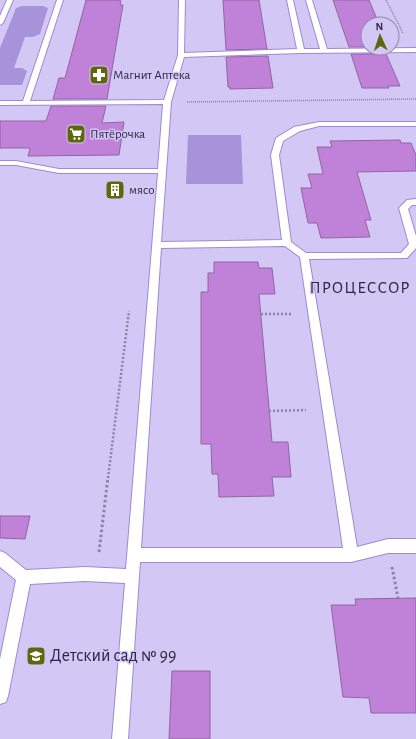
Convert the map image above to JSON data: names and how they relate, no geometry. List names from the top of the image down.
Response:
{
  "districts": ["ПРОЦЕССОР"],
  "places": {
    "pharmacy": ["Магнит Аптека"],
    "supermarket": ["Пятёрочка"],
    "building": ["мясо"],
    "school or university": ["Детский сад № 99"]
  },
  "north": "top"
}
